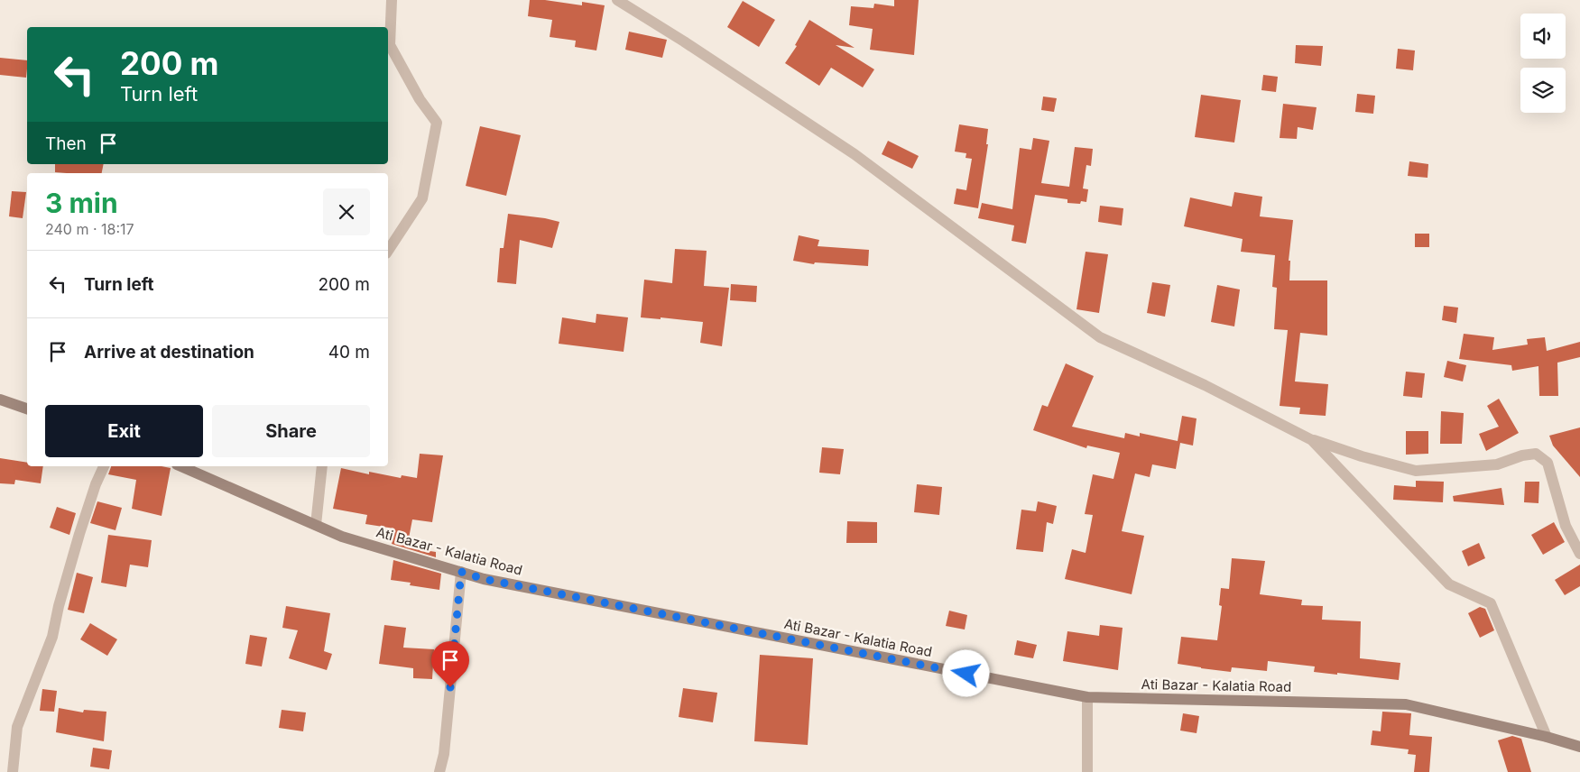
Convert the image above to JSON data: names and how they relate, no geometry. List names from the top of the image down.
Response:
{
  "streets": {
    "main road": ["Ati Bazar - Kalatia Road"]
  },
  "page": {
    "turn": ["200 m", "Turn left"],
    "then": "Then",
    "heading": ["3 min", "240 m · 18:17"],
    "list": [
      {
        "name": "Turn left",
        "value": "200 m"
      },
      {
        "name": "Arrive at destination",
        "value": "40 m"
      }
    ],
    "buttons": ["Exit", "Share"]
  }
}
